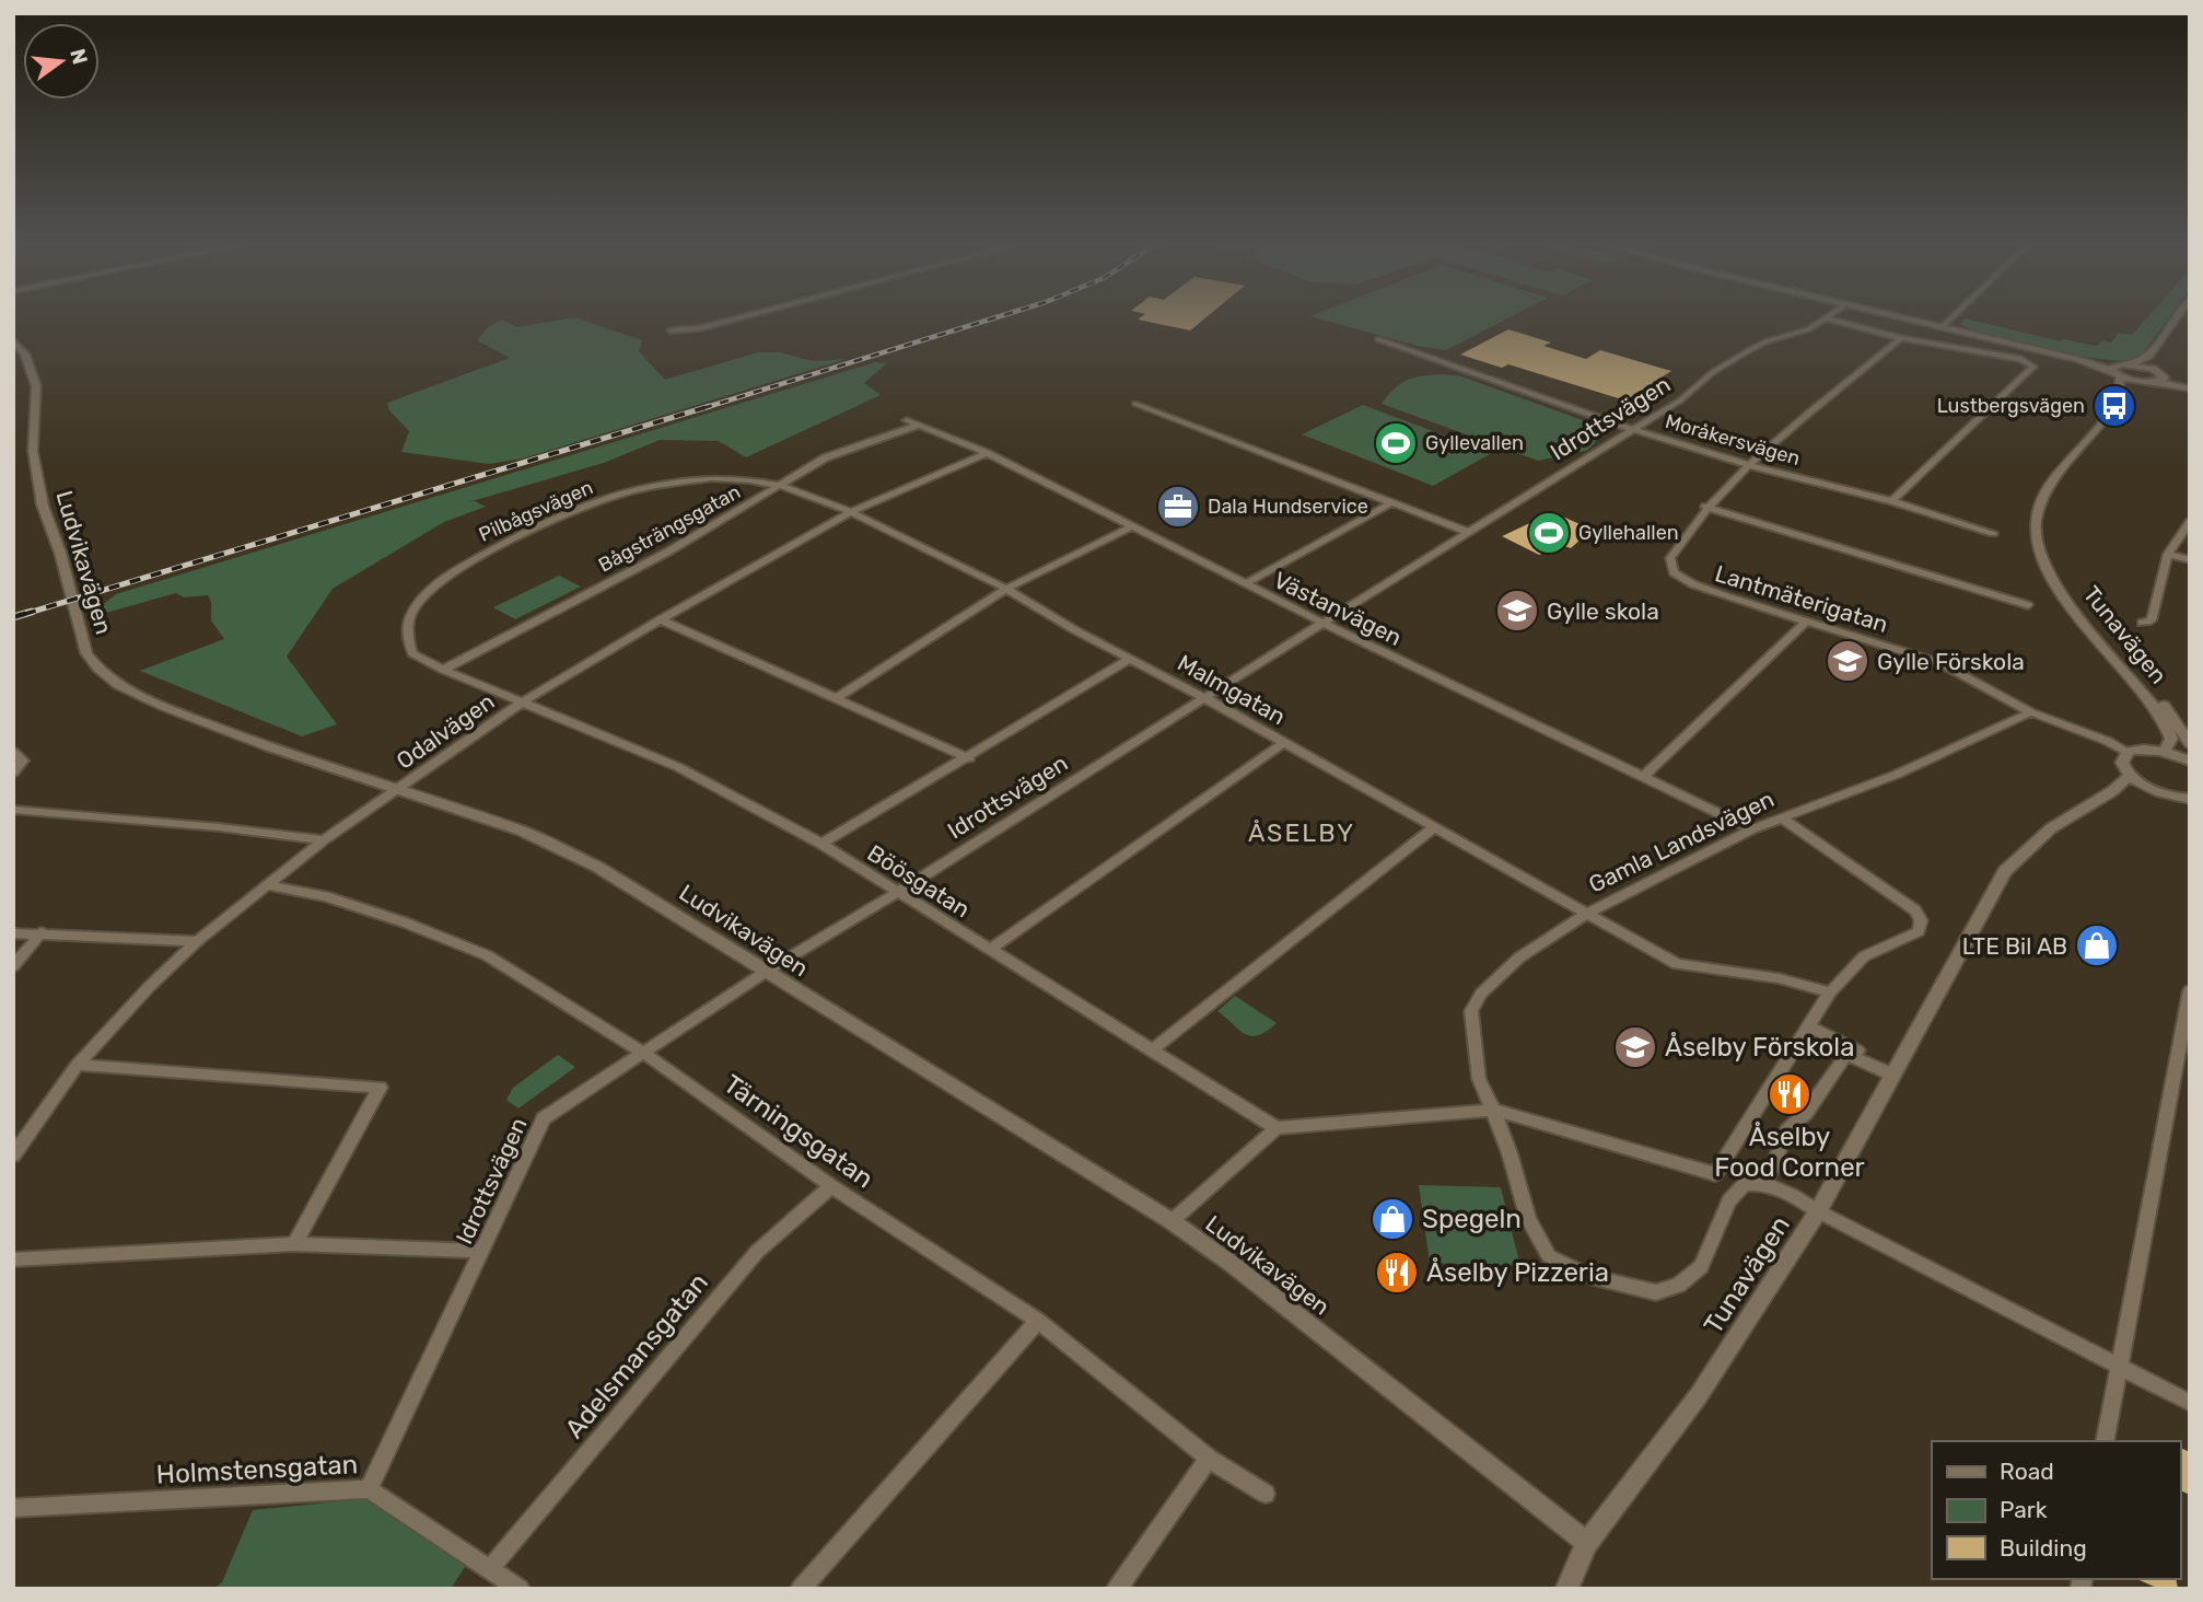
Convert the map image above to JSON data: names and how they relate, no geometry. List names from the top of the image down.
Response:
{
  "streets": {
    "street": [
      "Idrottsvägen",
      "Moråkersvägen",
      "Pilbågsvägen",
      "Bågsträngsgatan",
      "Ludvikavägen",
      "Lantmäterigatan",
      "Västanvägen",
      "Tunavägen",
      "Malmgatan",
      "Odalvägen",
      "Gamla Landsvägen",
      "Böösgatan",
      "Tärningsgatan",
      "Adelsmansgatan",
      "Holmstensgatan"
    ]
  },
  "crossings": [
    ["Idrottsvägen", "Moråkersvägen"],
    ["Idrottsvägen", "Ludvikavägen"],
    ["Idrottsvägen", "Västanvägen"],
    ["Idrottsvägen", "Malmgatan"],
    ["Idrottsvägen", "Böösgatan"],
    ["Idrottsvägen", "Tärningsgatan"],
    ["Idrottsvägen", "Holmstensgatan"],
    ["Pilbågsvägen", "Bågsträngsgatan"],
    ["Pilbågsvägen", "Malmgatan"],
    ["Pilbågsvägen", "Odalvägen"],
    ["Pilbågsvägen", "Böösgatan"],
    ["Bågsträngsgatan", "Västanvägen"],
    ["Ludvikavägen", "Tunavägen"],
    ["Ludvikavägen", "Odalvägen"],
    ["Lantmäterigatan", "Gamla Landsvägen"],
    ["Västanvägen", "Odalvägen"],
    ["Västanvägen", "Gamla Landsvägen"],
    ["Malmgatan", "Odalvägen"],
    ["Malmgatan", "Gamla Landsvägen"],
    ["Odalvägen", "Böösgatan"],
    ["Odalvägen", "Tärningsgatan"],
    ["Tärningsgatan", "Adelsmansgatan"],
    ["Adelsmansgatan", "Holmstensgatan"]
  ],
  "districts": ["ÅSELBY"],
  "places": {
    "bus stop": ["Lustbergsvägen"],
    "sports": ["Gyllevallen", "Gyllehallen"],
    "office": ["Dala Hundservice"],
    "school or university": ["Gylle skola", "Gylle Förskola", "Åselby Förskola"],
    "shop": ["LTE Bil AB", "Spegeln"],
    "restaurant": ["Åselby Food Corner", "Åselby Pizzeria"]
  },
  "legend": ["Road", "Park", "Building"],
  "north": "right"
}
